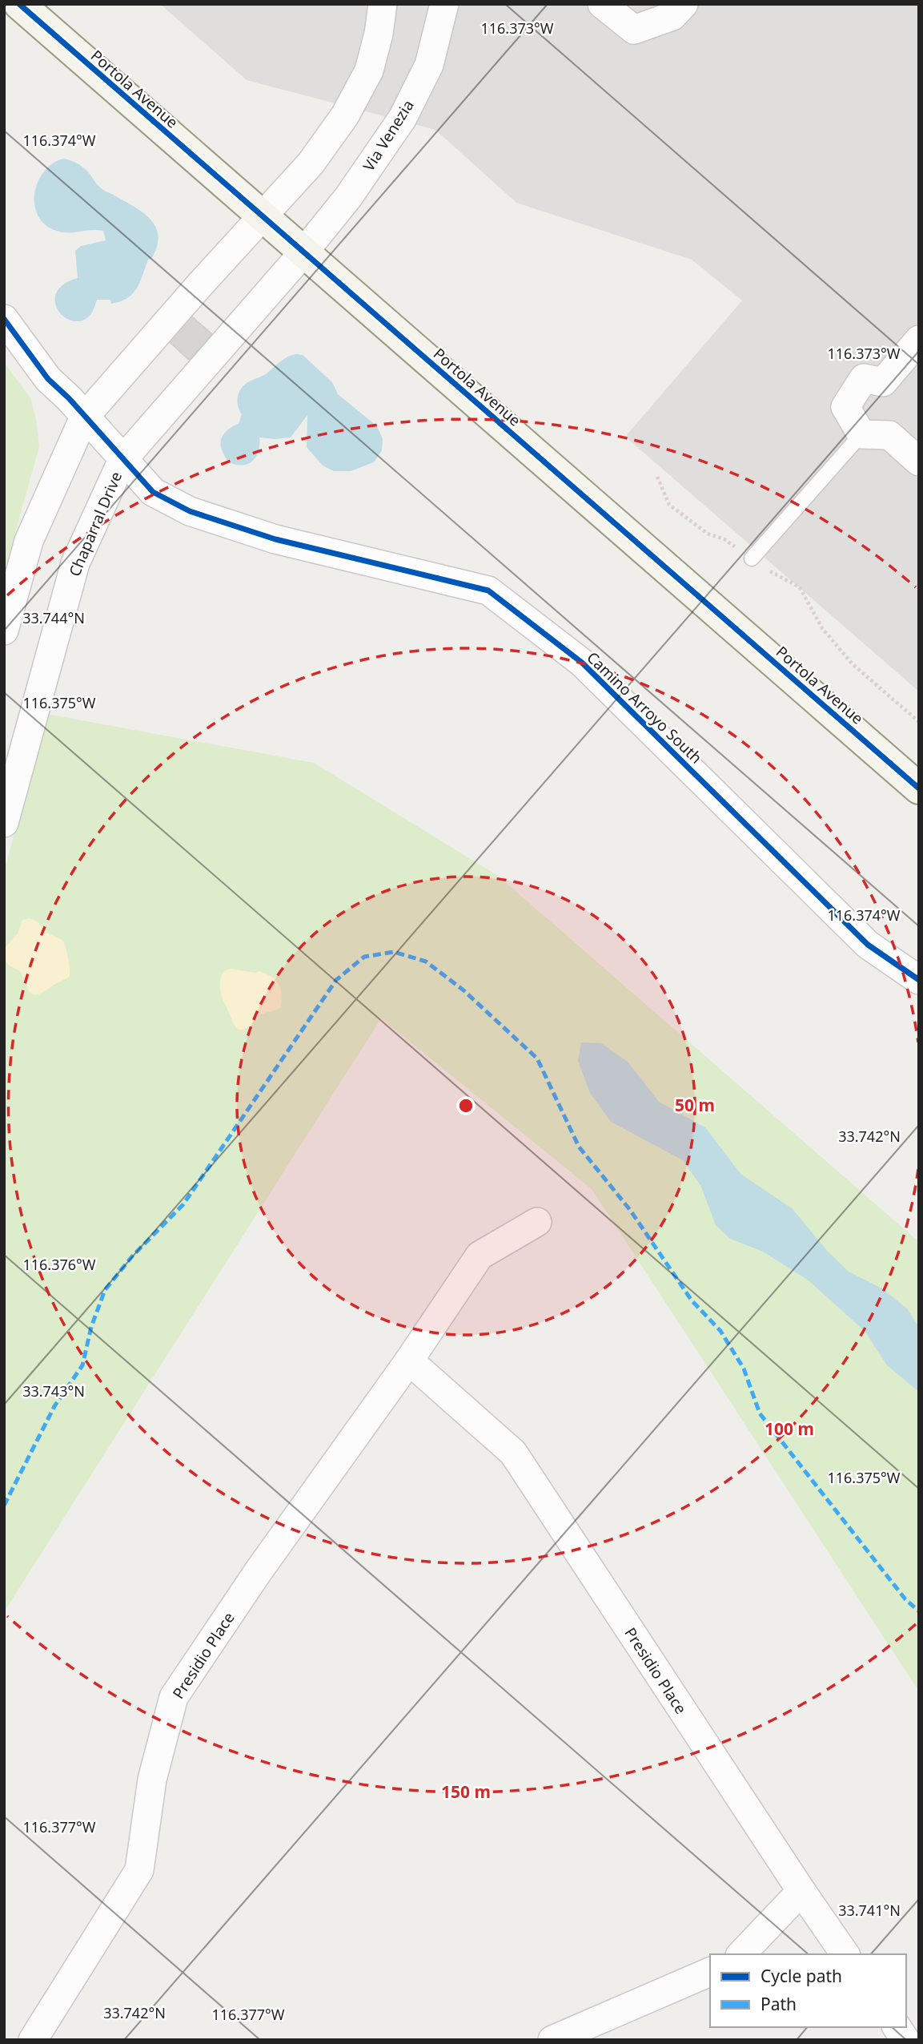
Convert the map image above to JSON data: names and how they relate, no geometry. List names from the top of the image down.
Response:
{
  "streets": {
    "main road": ["Portola Avenue"],
    "street": [
      "Via Venezia",
      "Chaparral Drive",
      "Camino Arroyo South",
      "Presidio Place"
    ]
  },
  "crossings": [
    ["Portola Avenue", "Via Venezia"],
    ["Portola Avenue", "Chaparral Drive"],
    ["Via Venezia", "Chaparral Drive"],
    ["Chaparral Drive", "Camino Arroyo South"]
  ],
  "legend": ["Cycle path", "Path"],
  "coordinates": [
    "116.373°W",
    "116.374°W",
    "33.744°N",
    "116.375°W",
    "33.742°N",
    "116.376°W",
    "33.743°N",
    "116.377°W",
    "33.741°N"
  ],
  "rings": ["50 m", "100 m", "150 m"]
}
